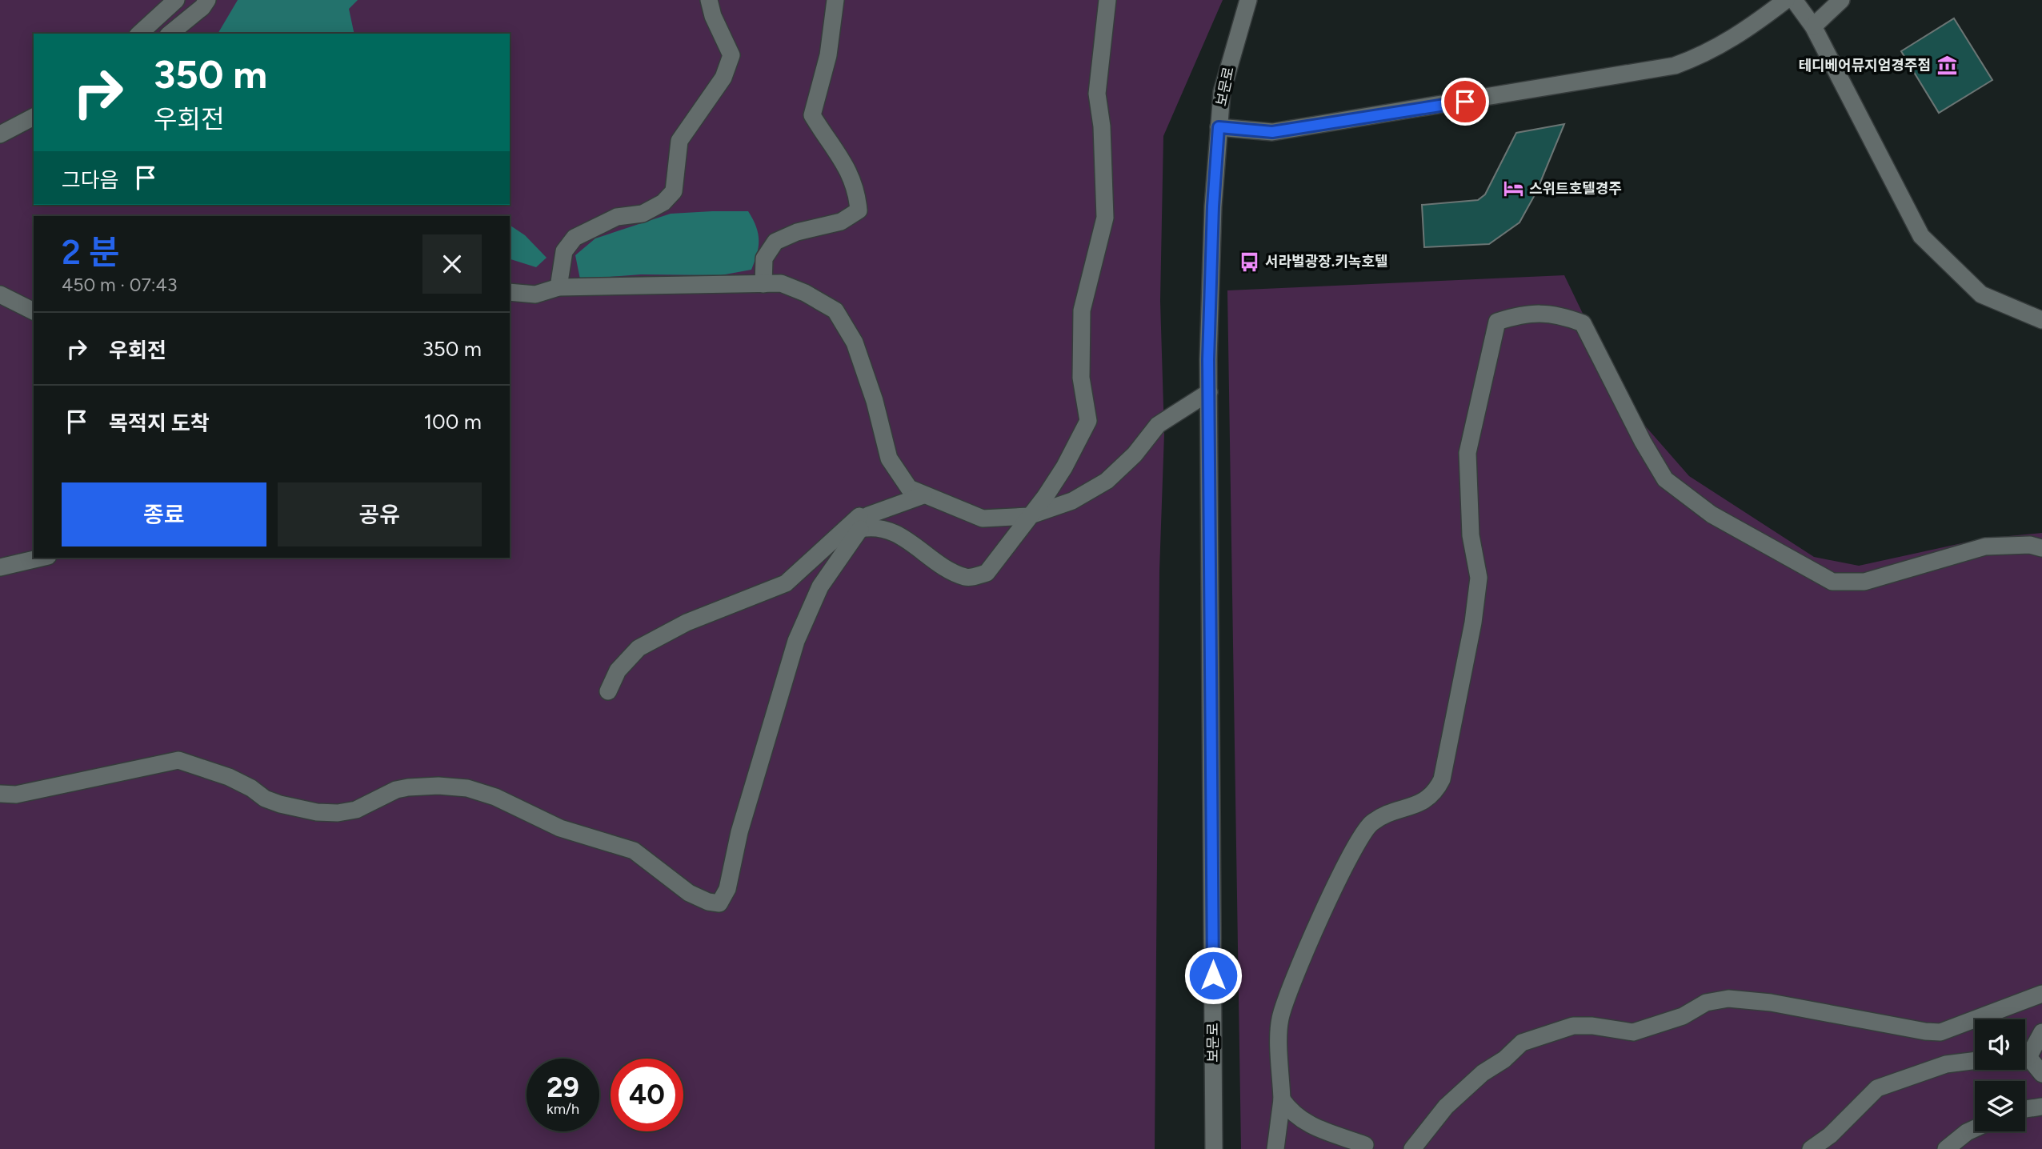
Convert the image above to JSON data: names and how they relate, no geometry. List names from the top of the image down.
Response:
{
  "streets": {
    "street": ["보문로"]
  },
  "places": {
    "museum": ["테디베어뮤지엄경주점"],
    "hotel": ["스위트호텔경주"],
    "bus stop": ["서라벌광장.키녹호텔"]
  },
  "page": {
    "turn": ["350 m", "우회전"],
    "then": "그다음",
    "heading": ["2 분", "450 m · 07:43"],
    "list": [
      {
        "name": "우회전",
        "value": "350 m"
      },
      {
        "name": "목적지 도착",
        "value": "100 m"
      }
    ],
    "buttons": ["종료", "공유"],
    "speed": "29 km/h",
    "limit": "40"
  }
}
